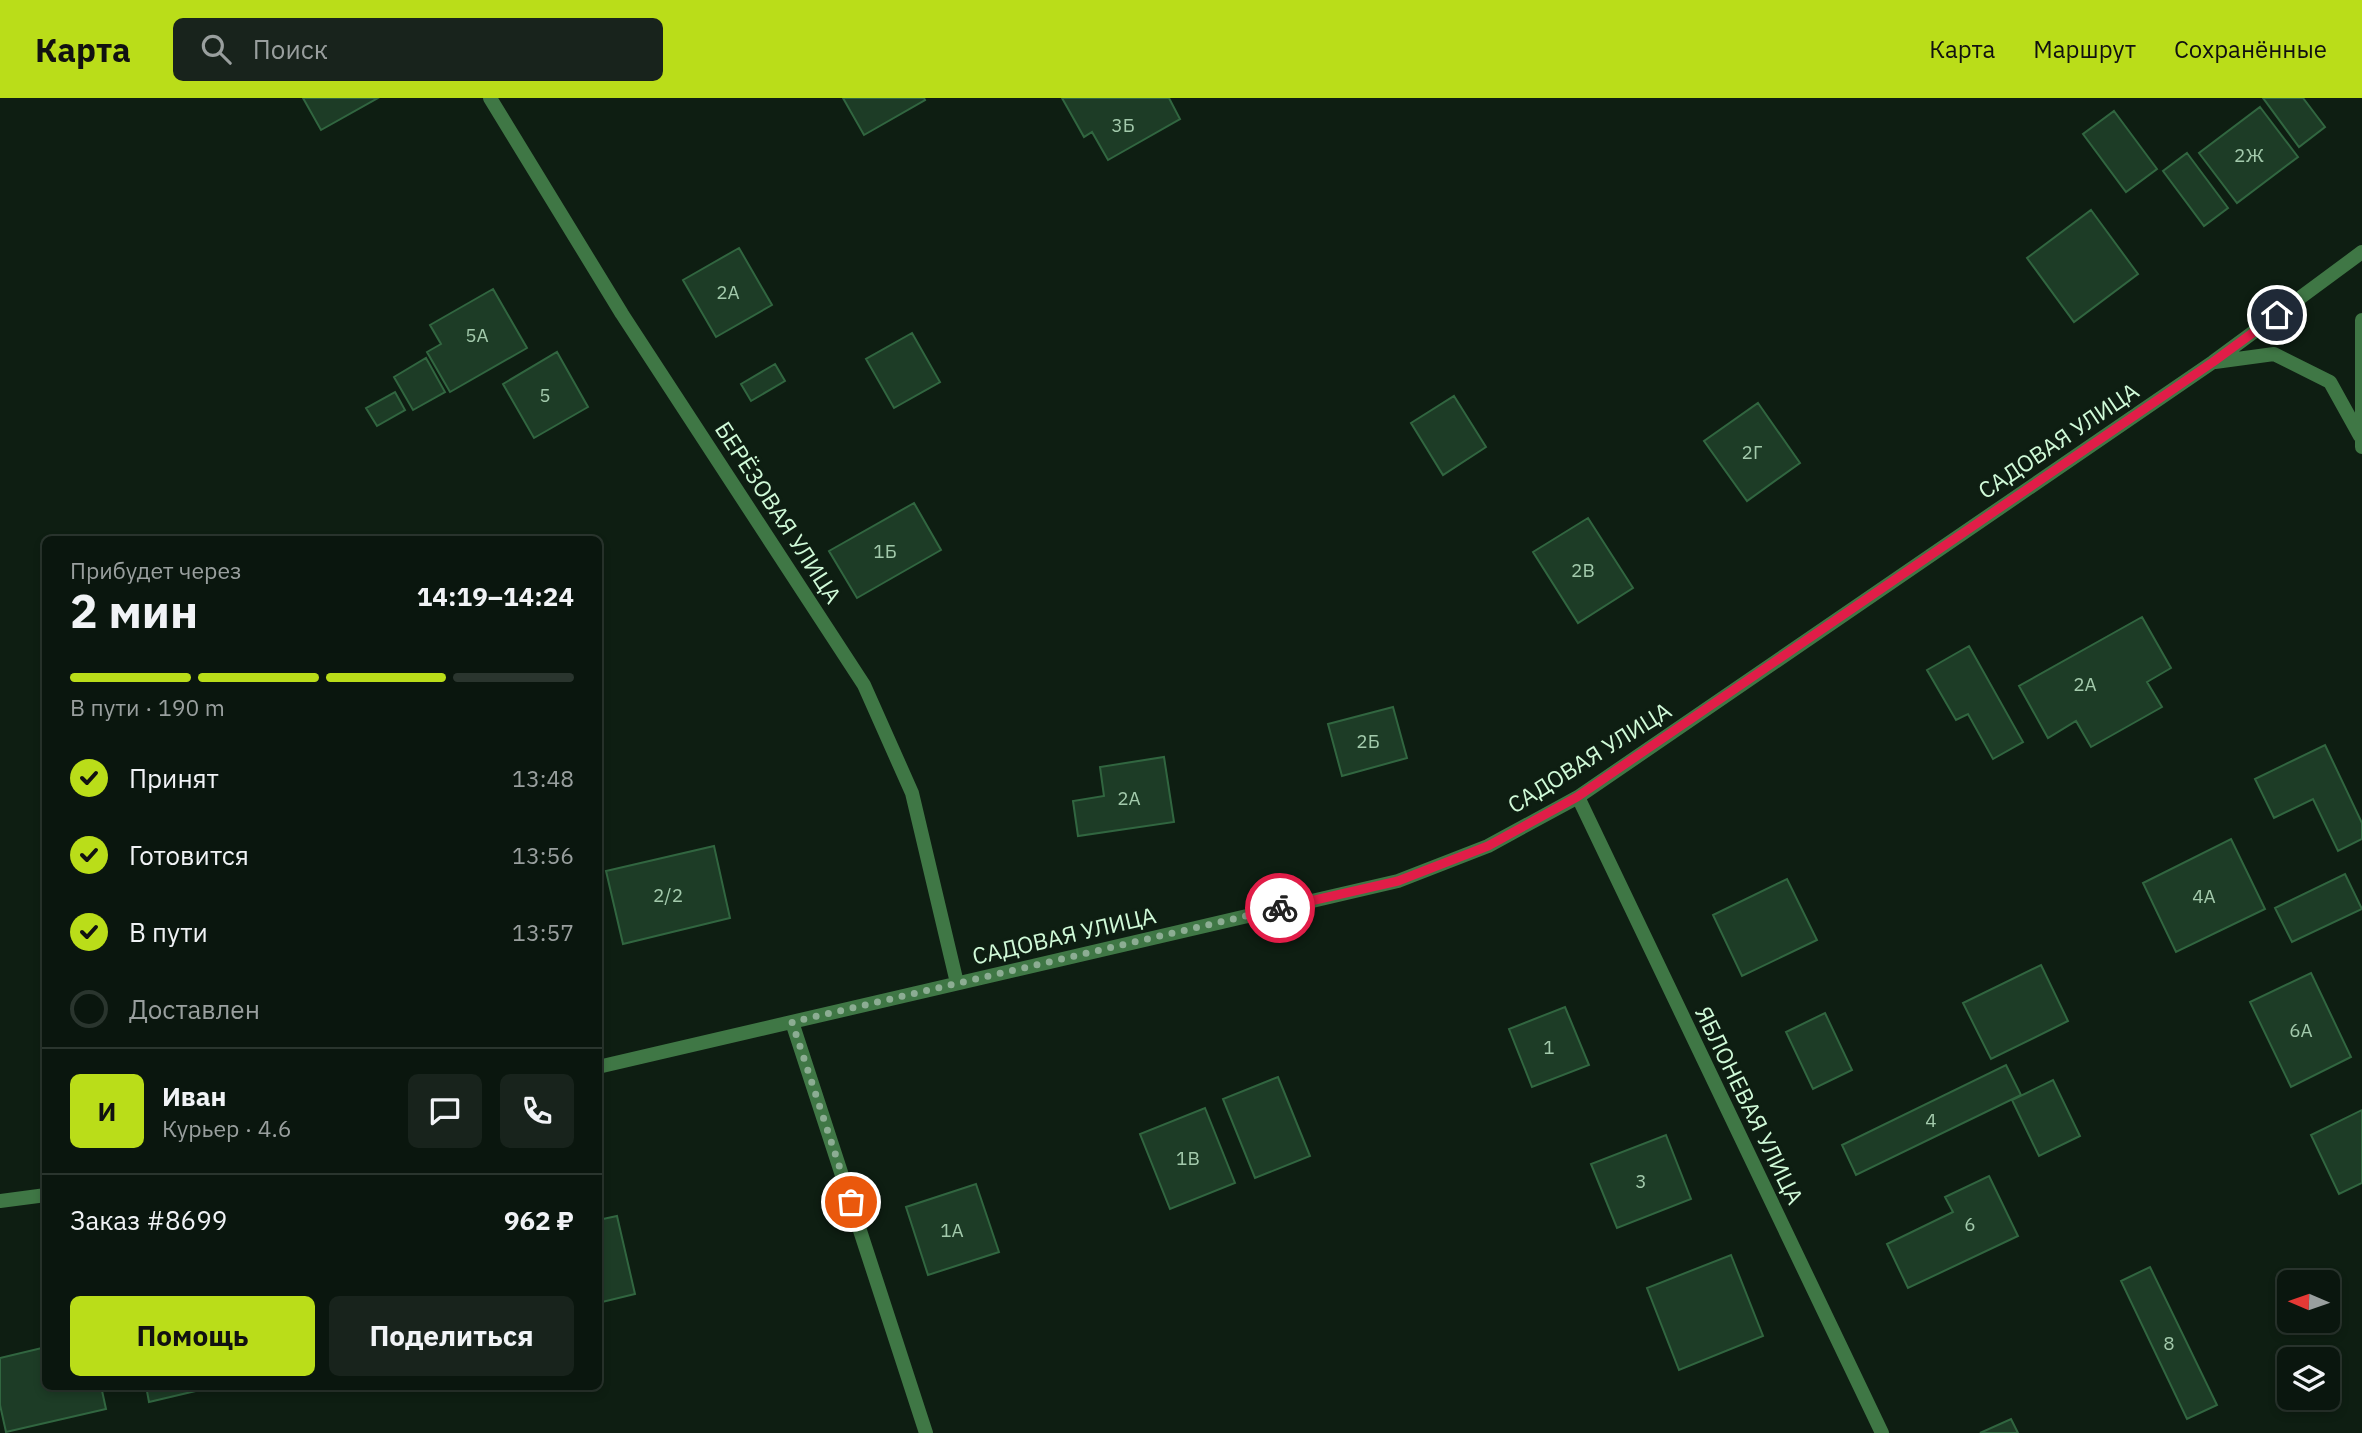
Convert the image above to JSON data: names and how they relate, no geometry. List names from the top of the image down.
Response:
{
  "streets": {
    "street": ["САДОВАЯ УЛИЦА", "БЕРЁЗОВАЯ УЛИЦА", "ЯБЛОНЕВАЯ УЛИЦА"]
  },
  "crossings": [
    ["САДОВАЯ УЛИЦА", "БЕРЁЗОВАЯ УЛИЦА"],
    ["САДОВАЯ УЛИЦА", "ЯБЛОНЕВАЯ УЛИЦА"]
  ],
  "house_numbers": [
    "3Б",
    "2Ж",
    "2А",
    "5А",
    "5",
    "2Г",
    "1Б",
    "2В",
    "2А",
    "2Б",
    "2А",
    "2/2",
    "4А",
    "6А",
    "1",
    "4",
    "1В",
    "3",
    "6",
    "1А",
    "8"
  ],
  "north": "left",
  "page": {
    "header": "Карта",
    "search": "Поиск",
    "nav": ["Карта", "Маршрут", "Сохранённые"],
    "heading": ["2 мин", "Прибудет через", "14:19–14:24"],
    "panel": [
      "Иван",
      "Курьер · 4.6",
      "Заказ #8699",
      "962 ₽"
    ],
    "bar": "В пути · 190 m",
    "list": [
      ["Принят", "13:48"],
      ["Готовится", "13:56"],
      ["В пути", "13:57"],
      "Доставлен"
    ],
    "round": "И",
    "buttons": ["Помощь", "Поделиться"]
  }
}
